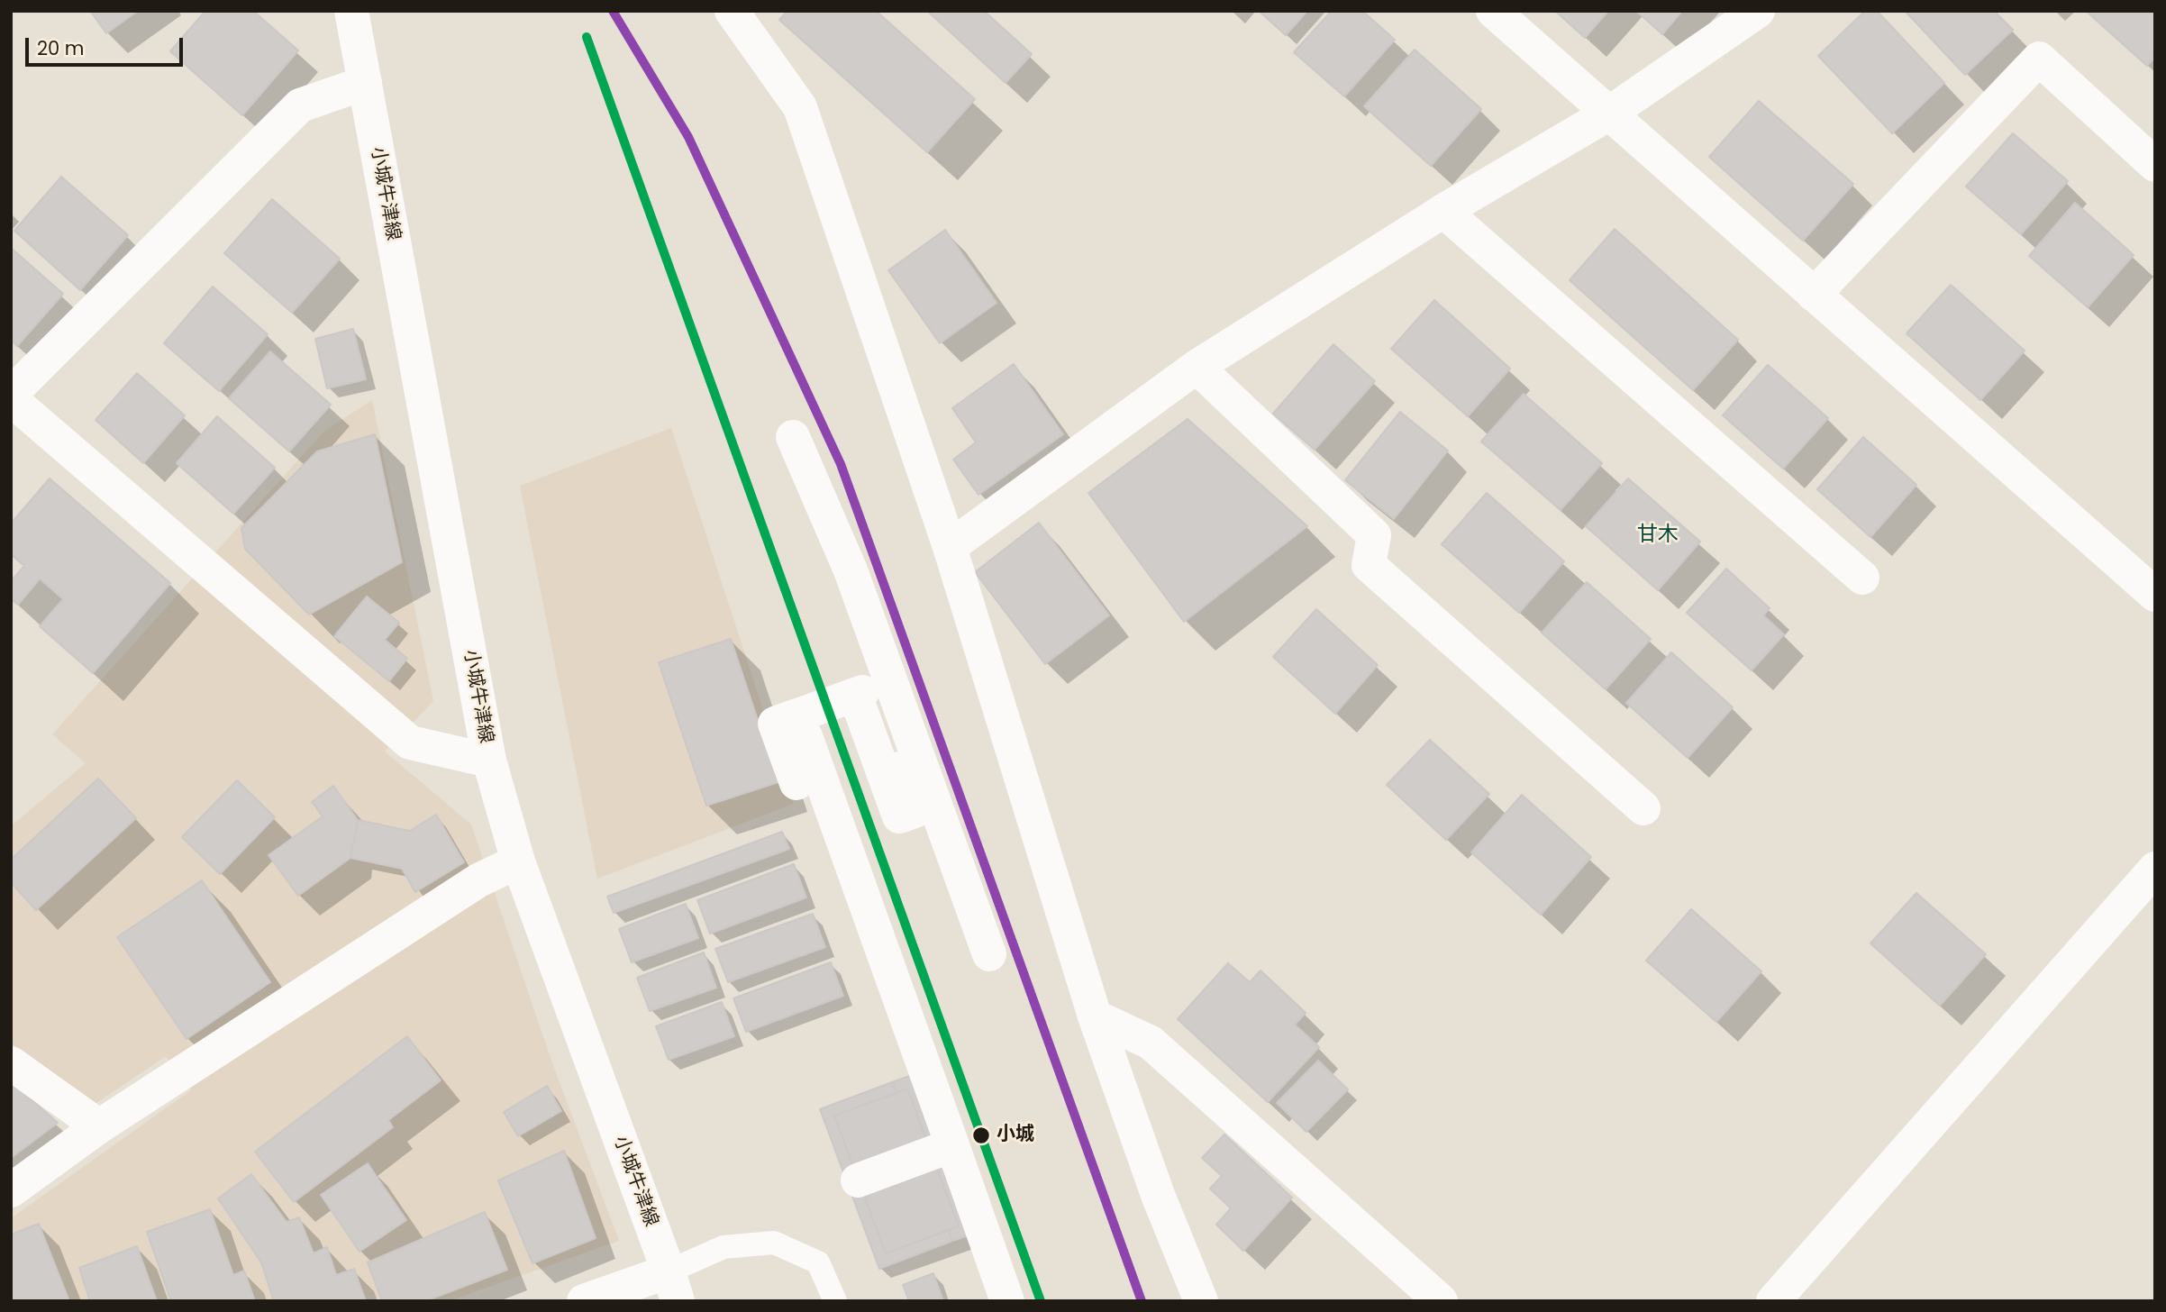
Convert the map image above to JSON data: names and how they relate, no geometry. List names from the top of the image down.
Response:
{
  "streets": {
    "street": ["小城牛津線"]
  },
  "districts": ["甘木"],
  "places": ["小城"],
  "scale_bar": "20 m"
}
